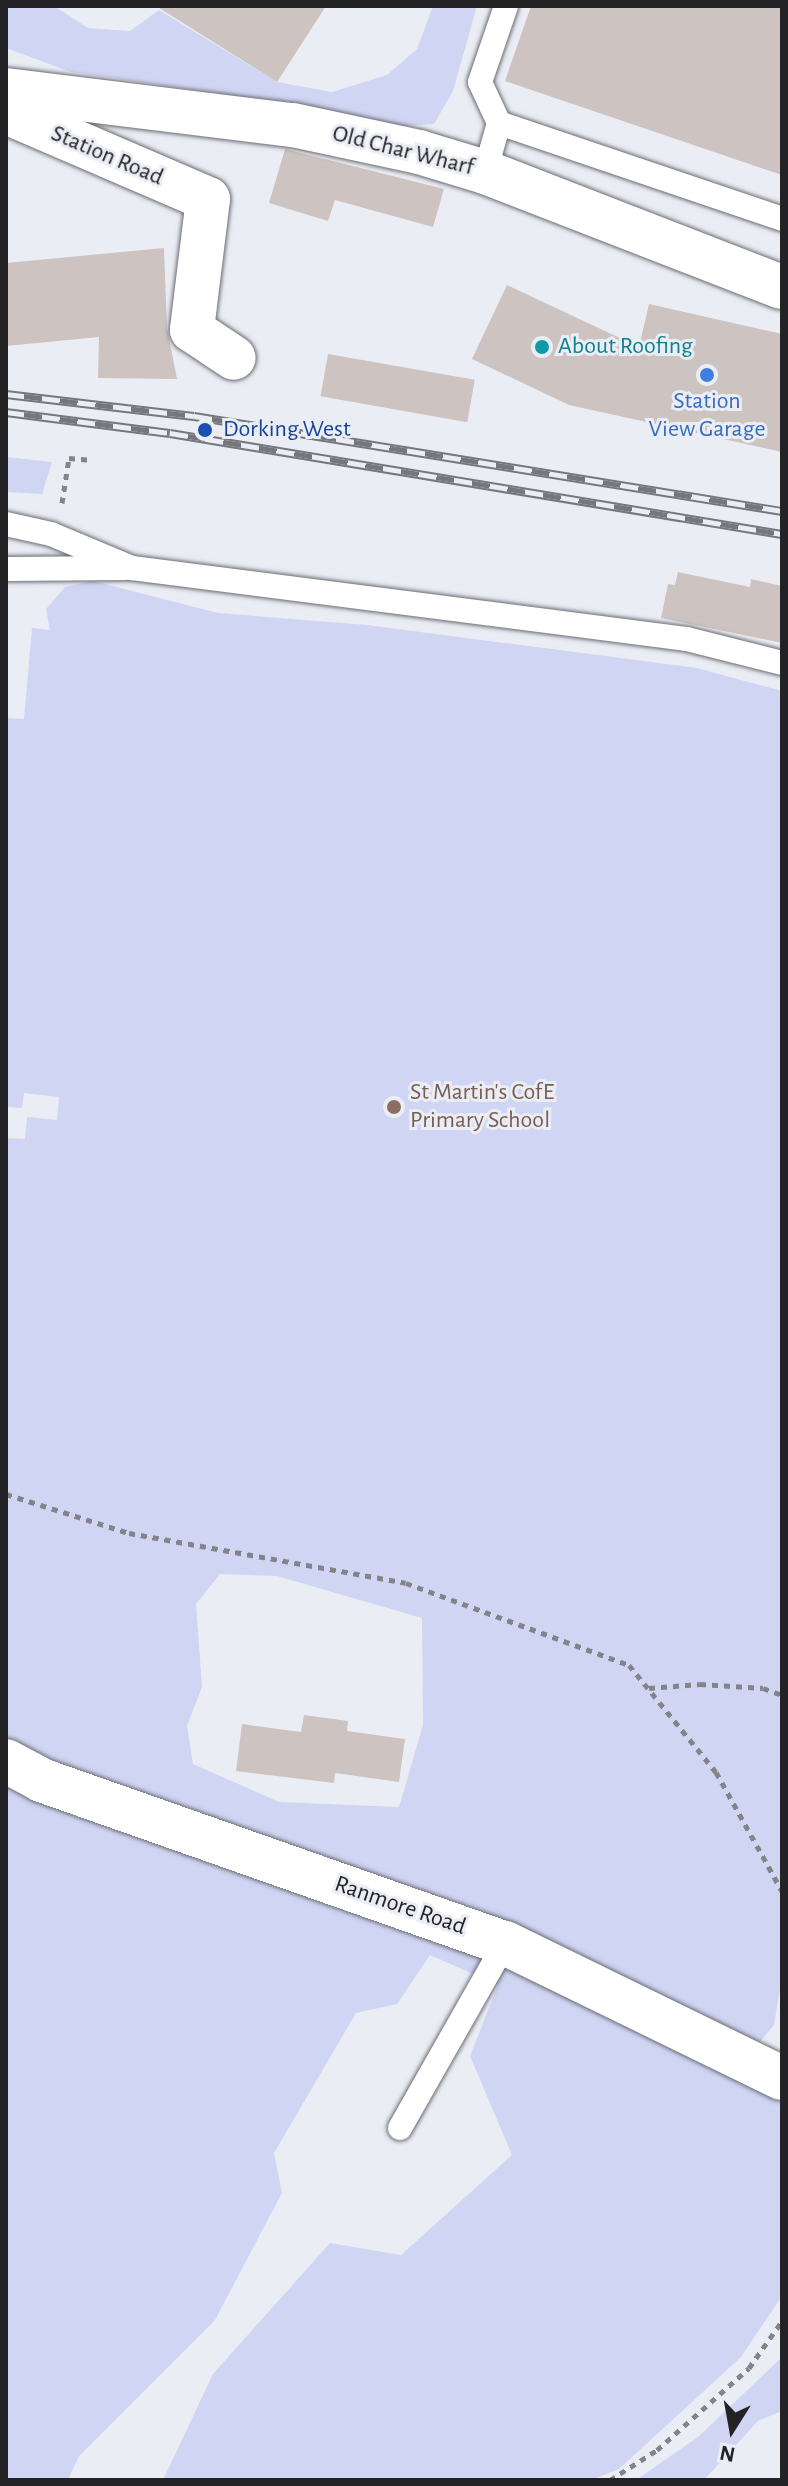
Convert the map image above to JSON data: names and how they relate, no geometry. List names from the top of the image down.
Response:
{
  "streets": {
    "street": ["Old Char Wharf", "Station Road", "Ranmore Road"]
  },
  "places": [
    "About Roofing",
    "Station View Garage",
    "Dorking West",
    "St Martin's CofE Primary School"
  ],
  "north": "bottom"
}
